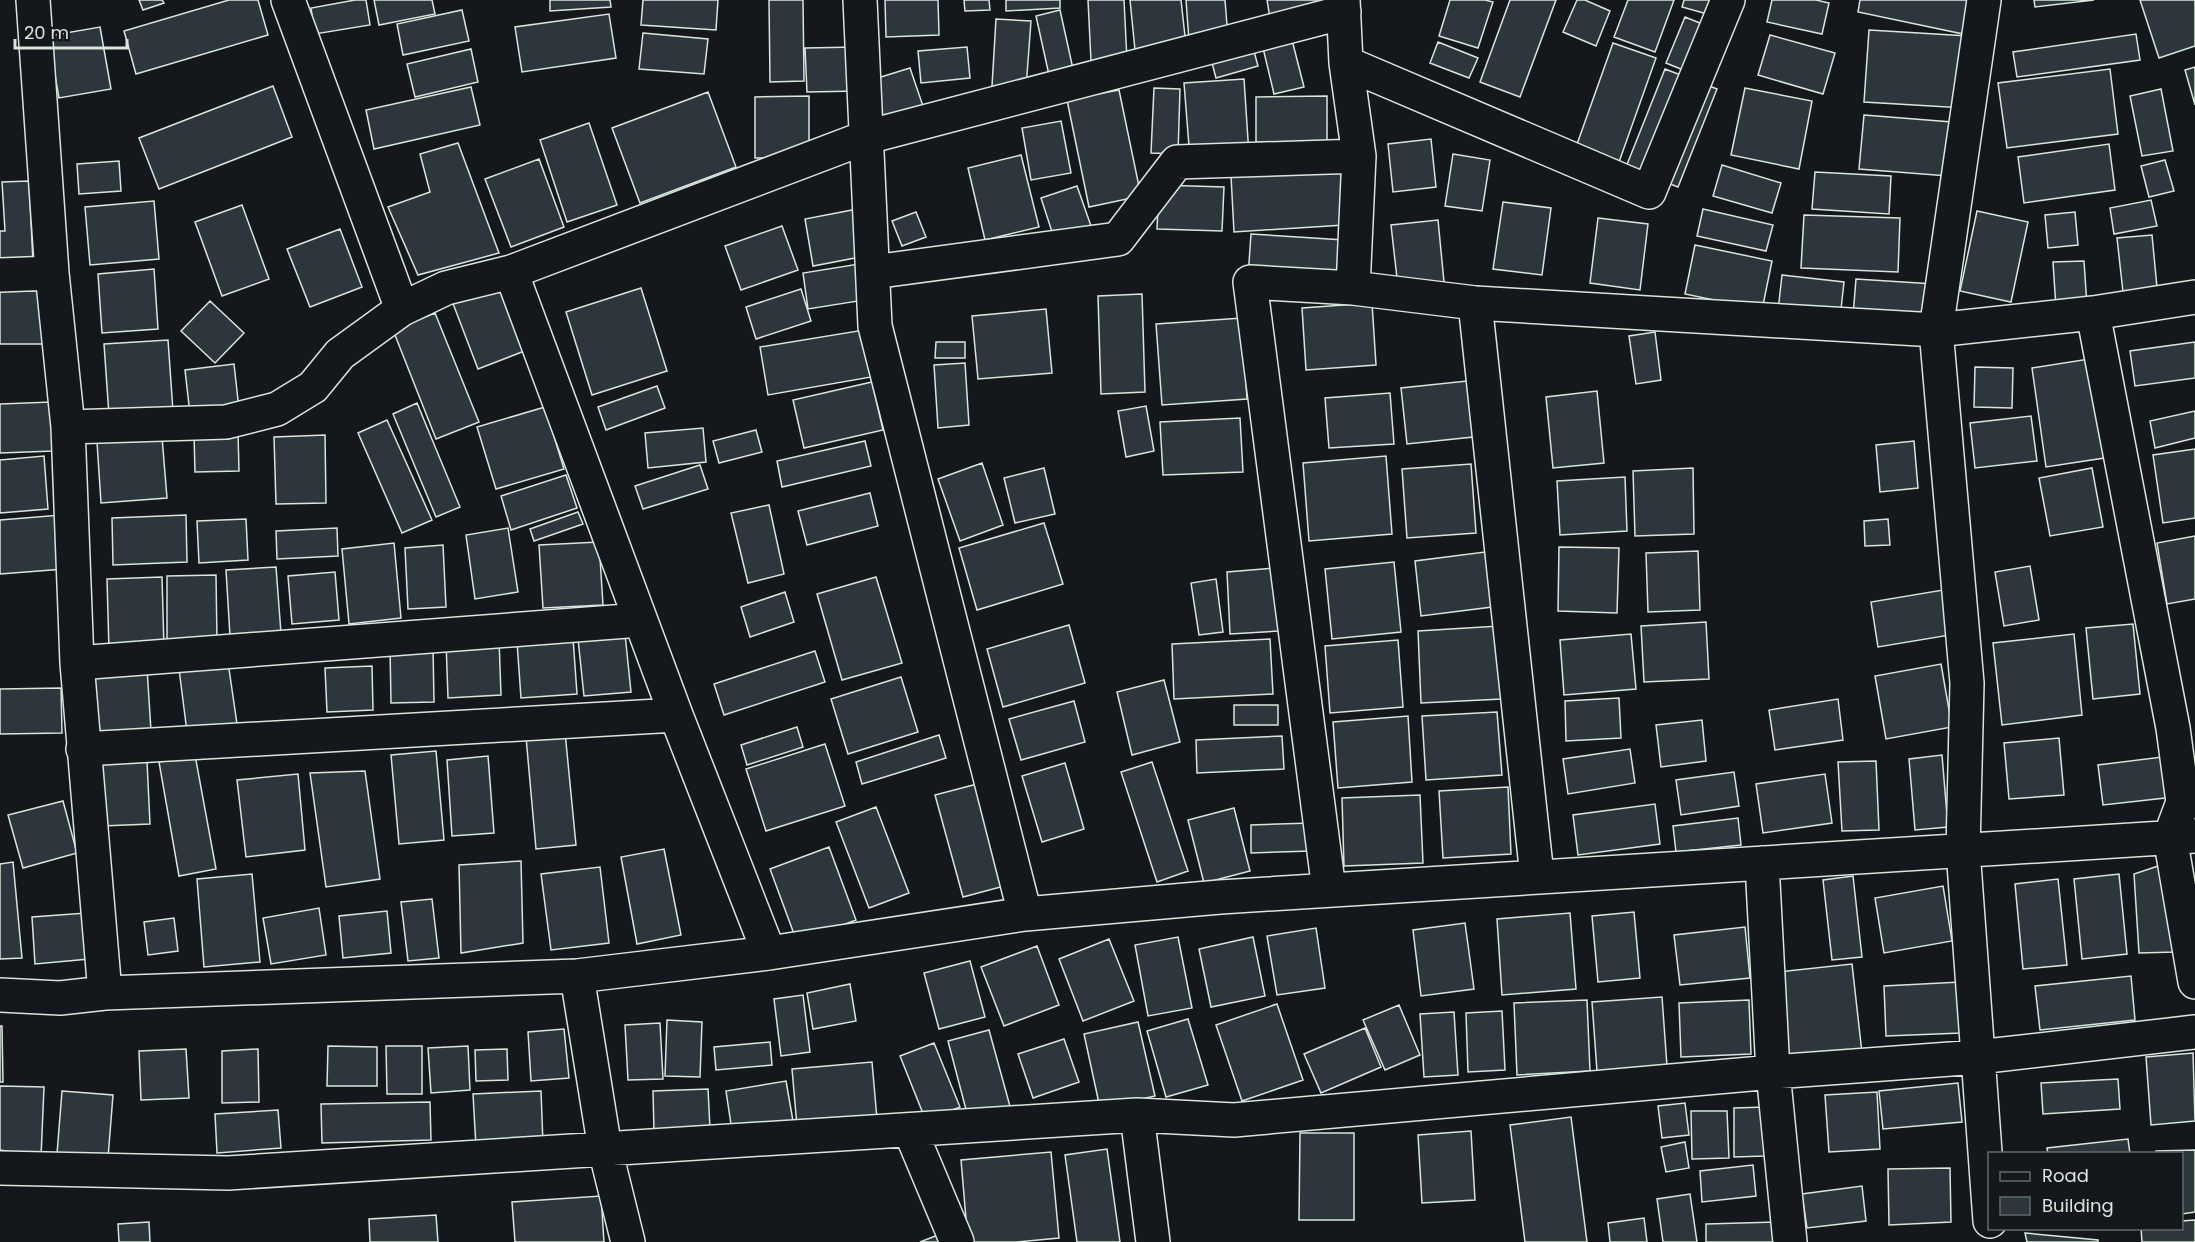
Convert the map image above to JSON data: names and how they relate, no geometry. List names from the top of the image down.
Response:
{
  "legend": ["Road", "Building"],
  "scale_bar": "20 m"
}
